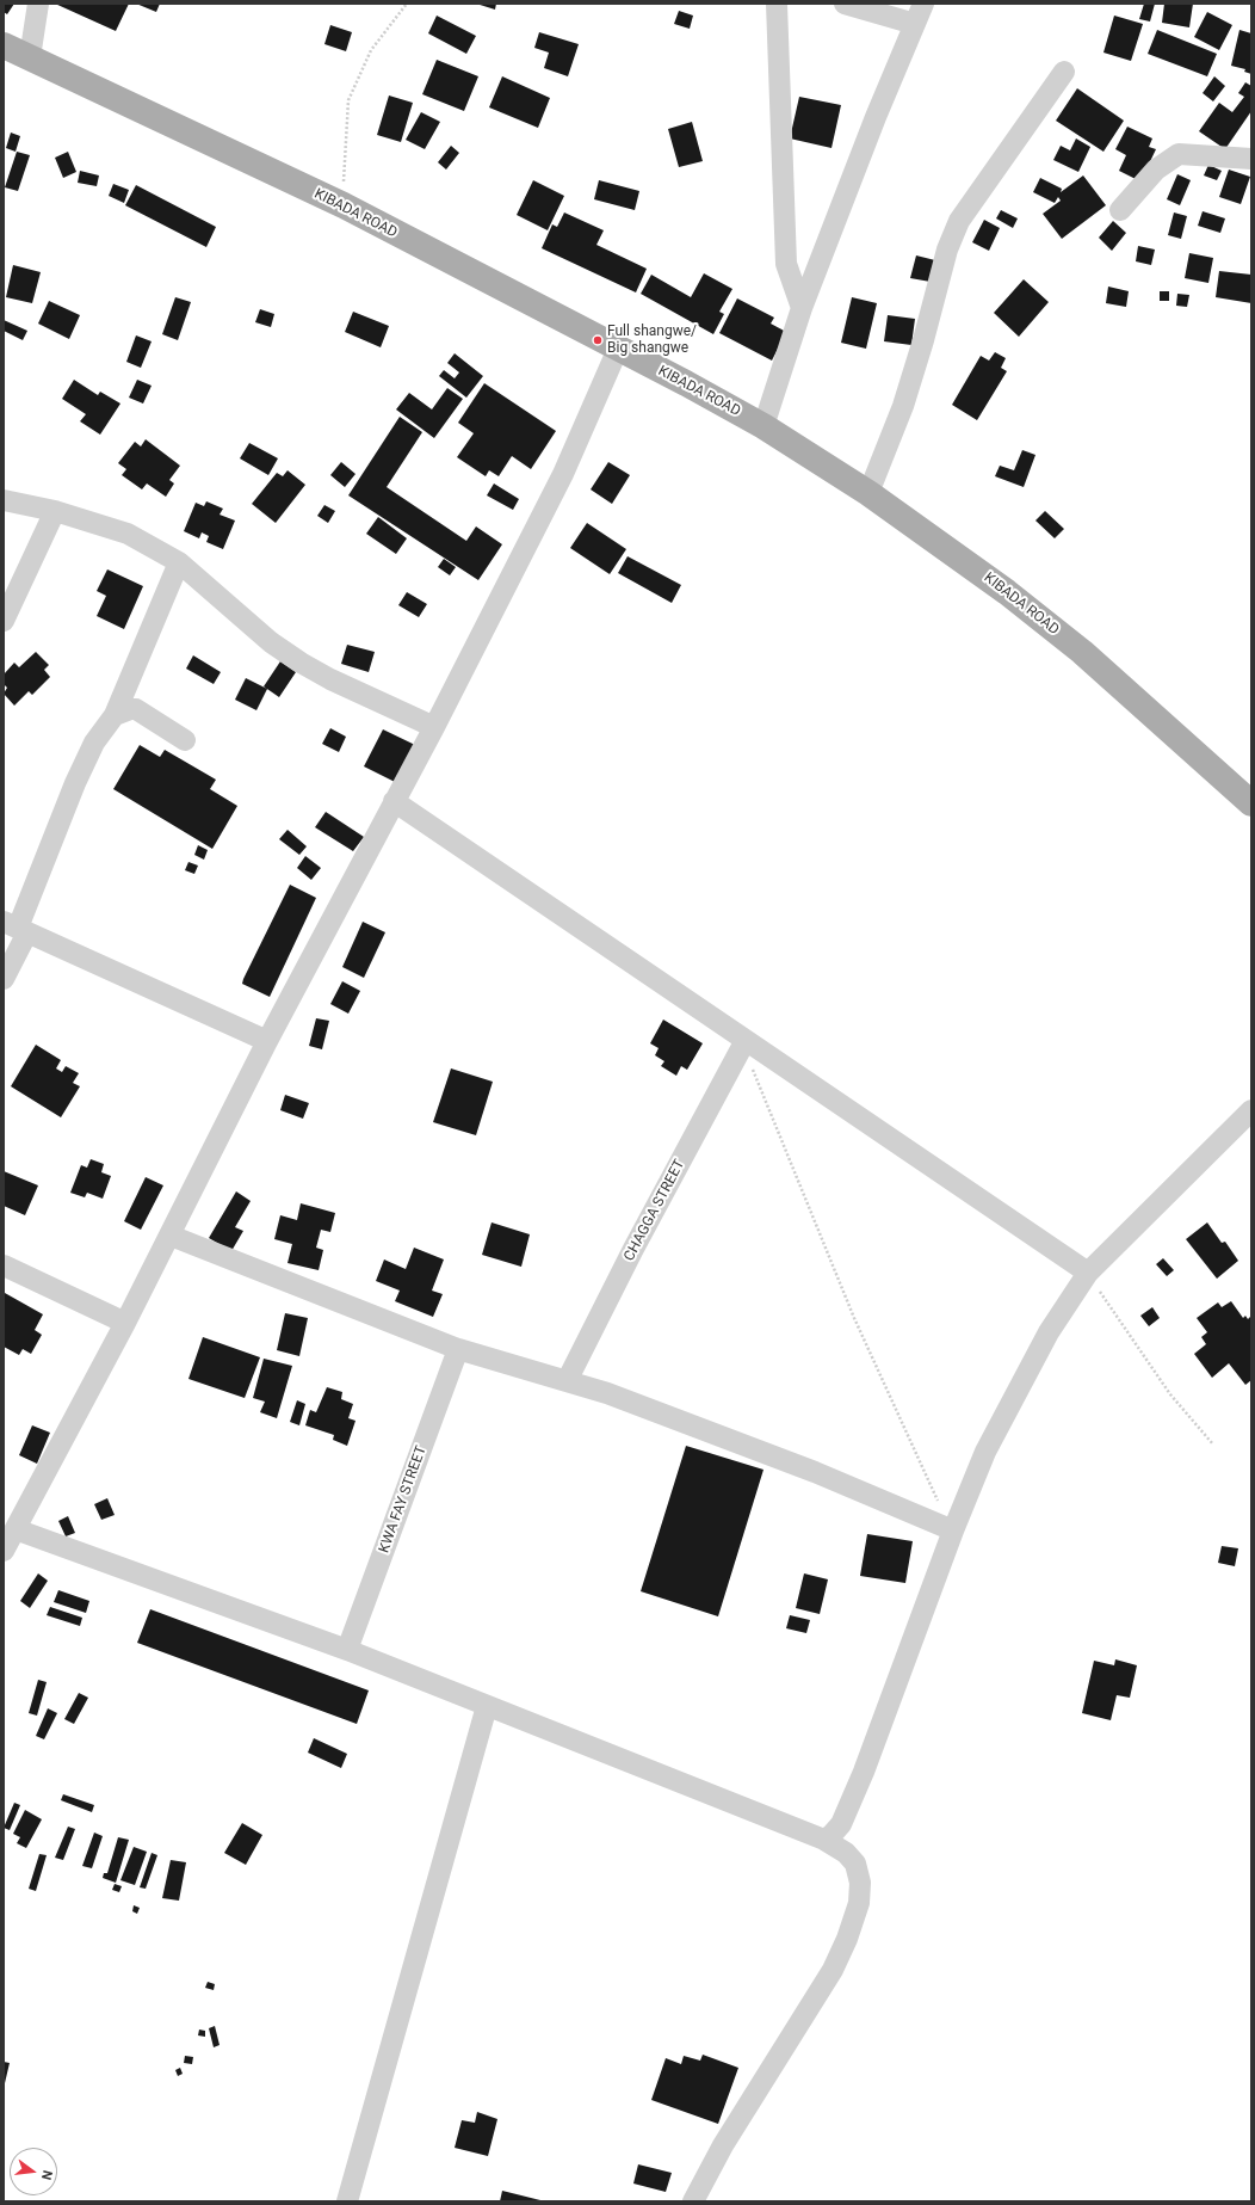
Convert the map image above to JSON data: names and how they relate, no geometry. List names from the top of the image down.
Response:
{
  "streets": {
    "main road": ["KIBADA ROAD"],
    "street": ["CHAGGA STREET", "KWA FAY STREET"]
  },
  "places": ["Full shangwe/ Big shangwe"],
  "north": "right"
}
